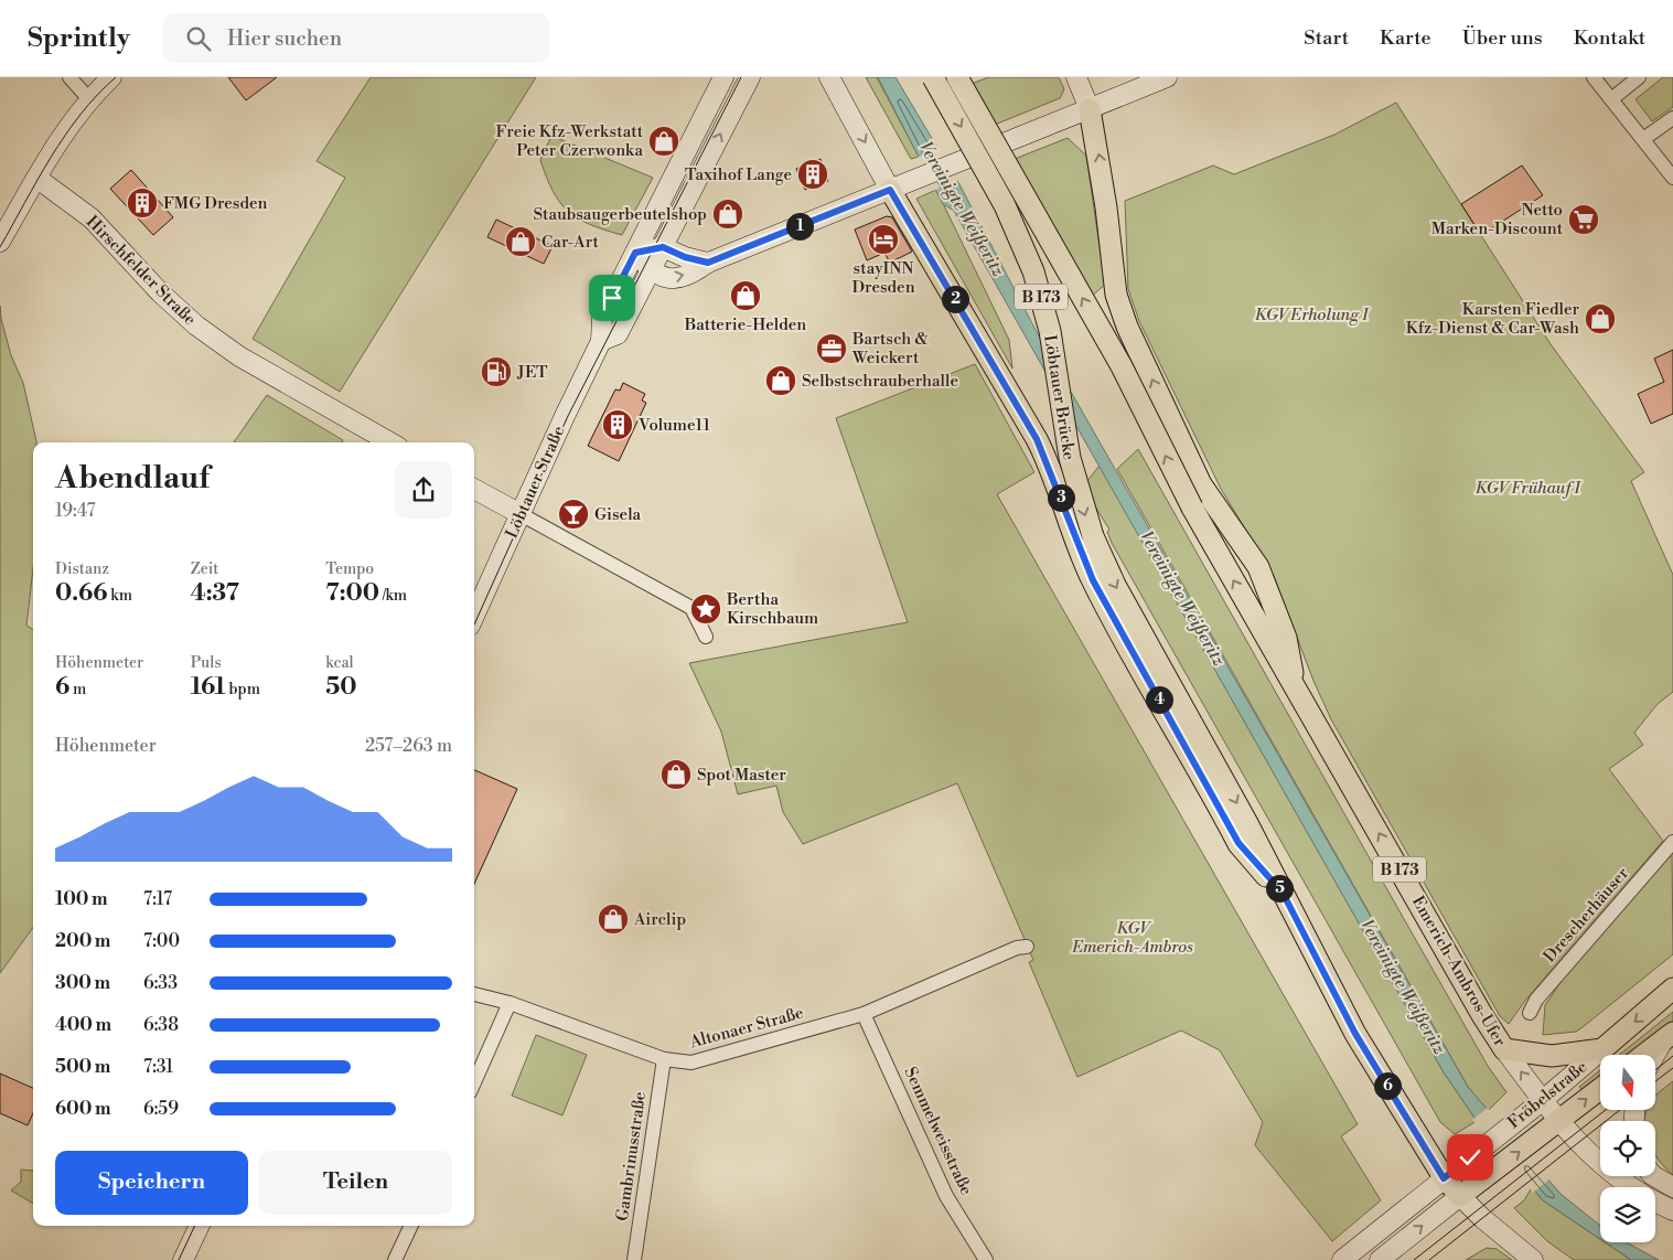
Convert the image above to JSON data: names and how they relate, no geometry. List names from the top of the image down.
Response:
{
  "streets": {
    "main road": [
      "Hirschfelder Straße",
      "B 173",
      "Löbtauer Brücke",
      "Löbtauer Straße",
      "Emerich-Ambros-Ufer",
      "Fröbelstraße"
    ],
    "street": [
      "Drescherhäuser",
      "Altonaer Straße",
      "Semmelweisstraße",
      "Gambrinusstraße"
    ]
  },
  "crossings": [
    ["B 173", "Löbtauer Brücke"],
    ["B 173", "Emerich-Ambros-Ufer"],
    ["B 173", "Fröbelstraße"],
    ["Emerich-Ambros-Ufer", "Fröbelstraße"],
    ["Altonaer Straße", "Semmelweisstraße"],
    ["Altonaer Straße", "Gambrinusstraße"]
  ],
  "water": ["Vereinigte Weißeritz"],
  "parks": ["KGV Erholung I", "KGV Frühauf I", "KGV Emerich-Ambros"],
  "places": {
    "shop": [
      "Freie Kfz-Werkstatt Peter Czerwonka",
      "Staubsaugerbeutelshop",
      "Car-Art",
      "Batterie-Helden",
      "Karsten Fiedler Kfz-Dienst & Car-Wash",
      "Selbstschrauberhalle",
      "Spot Master",
      "Airclip"
    ],
    "building": ["Taxihof Lange", "FMG Dresden", "Volume11"],
    "supermarket": ["Netto Marken-Discount"],
    "hotel": ["stayINN Dresden"],
    "office": ["Bartsch & Weickert"],
    "fuel station": ["JET"],
    "bar": ["Gisela"],
    "place": ["Bertha Kirschbaum"]
  },
  "north": "bottom",
  "page": {
    "header": "Sprintly",
    "search": "Hier suchen",
    "nav": [
      "Start",
      "Karte",
      "Über uns",
      "Kontakt"
    ],
    "pins": [
      "1",
      "2",
      "3",
      "4",
      "5",
      "6"
    ],
    "heading": ["Abendlauf", "19:47"],
    "stats": [
      ["Distanz", "0.66 km"],
      ["Zeit", "4:37"],
      ["Tempo", "7:00 /km"],
      ["Höhenmeter", "6 m"],
      ["Puls", "161 bpm"],
      ["kcal", "50"]
    ],
    "chart": ["Höhenmeter", "257–263 m"],
    "list": [
      {
        "name": "100 m",
        "note": "7:17"
      },
      {
        "name": "200 m",
        "note": "7:00"
      },
      {
        "name": "300 m",
        "note": "6:33"
      },
      {
        "name": "400 m",
        "note": "6:38"
      },
      {
        "name": "500 m",
        "note": "7:31"
      },
      {
        "name": "600 m",
        "note": "6:59"
      }
    ],
    "buttons": ["Speichern", "Teilen"]
  }
}
